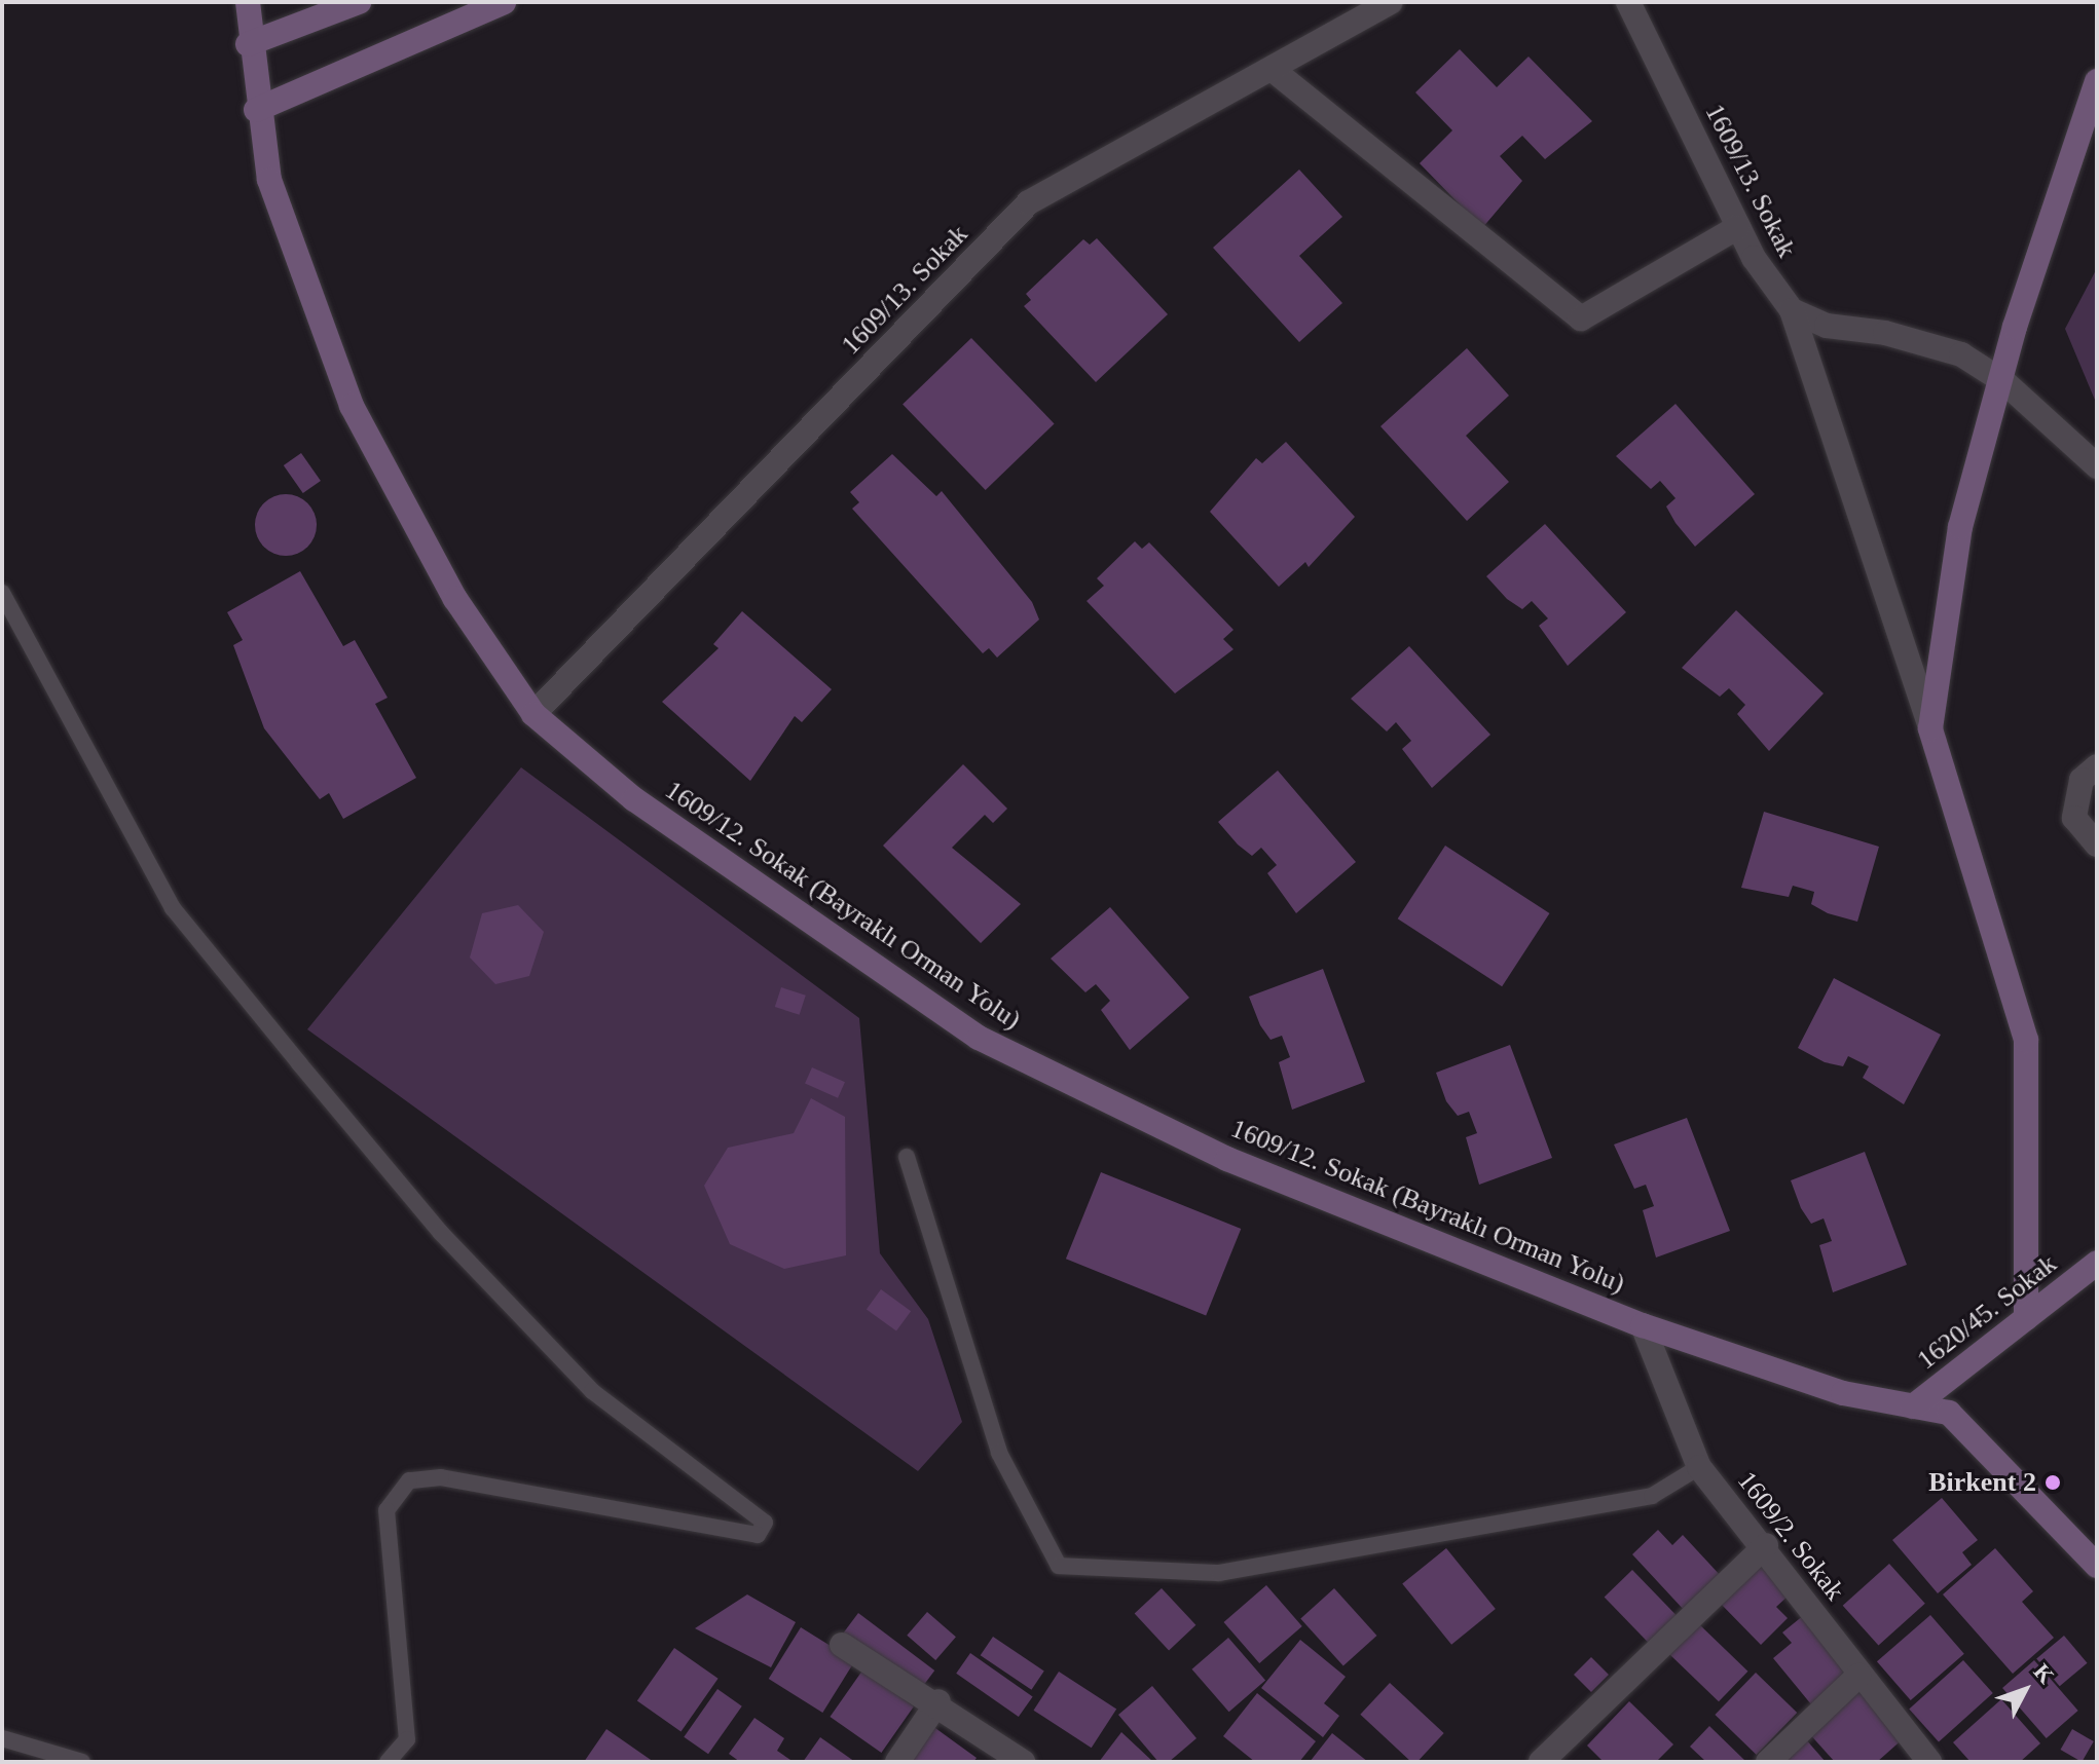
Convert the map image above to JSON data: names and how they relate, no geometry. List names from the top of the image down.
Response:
{
  "streets": {
    "main road": ["1609/12. Sokak (Bayraklı Orman Yolu)", "1620/45. Sokak"],
    "street": ["1609/13. Sokak", "1609/2. Sokak"]
  },
  "crossings": [
    ["1609/13. Sokak", "1609/12. Sokak (Bayraklı Orman Yolu)"],
    ["1609/12. Sokak (Bayraklı Orman Yolu)", "1620/45. Sokak"],
    ["1609/12. Sokak (Bayraklı Orman Yolu)", "1609/2. Sokak"]
  ],
  "places": ["Birkent 2"],
  "north": "top right"
}
